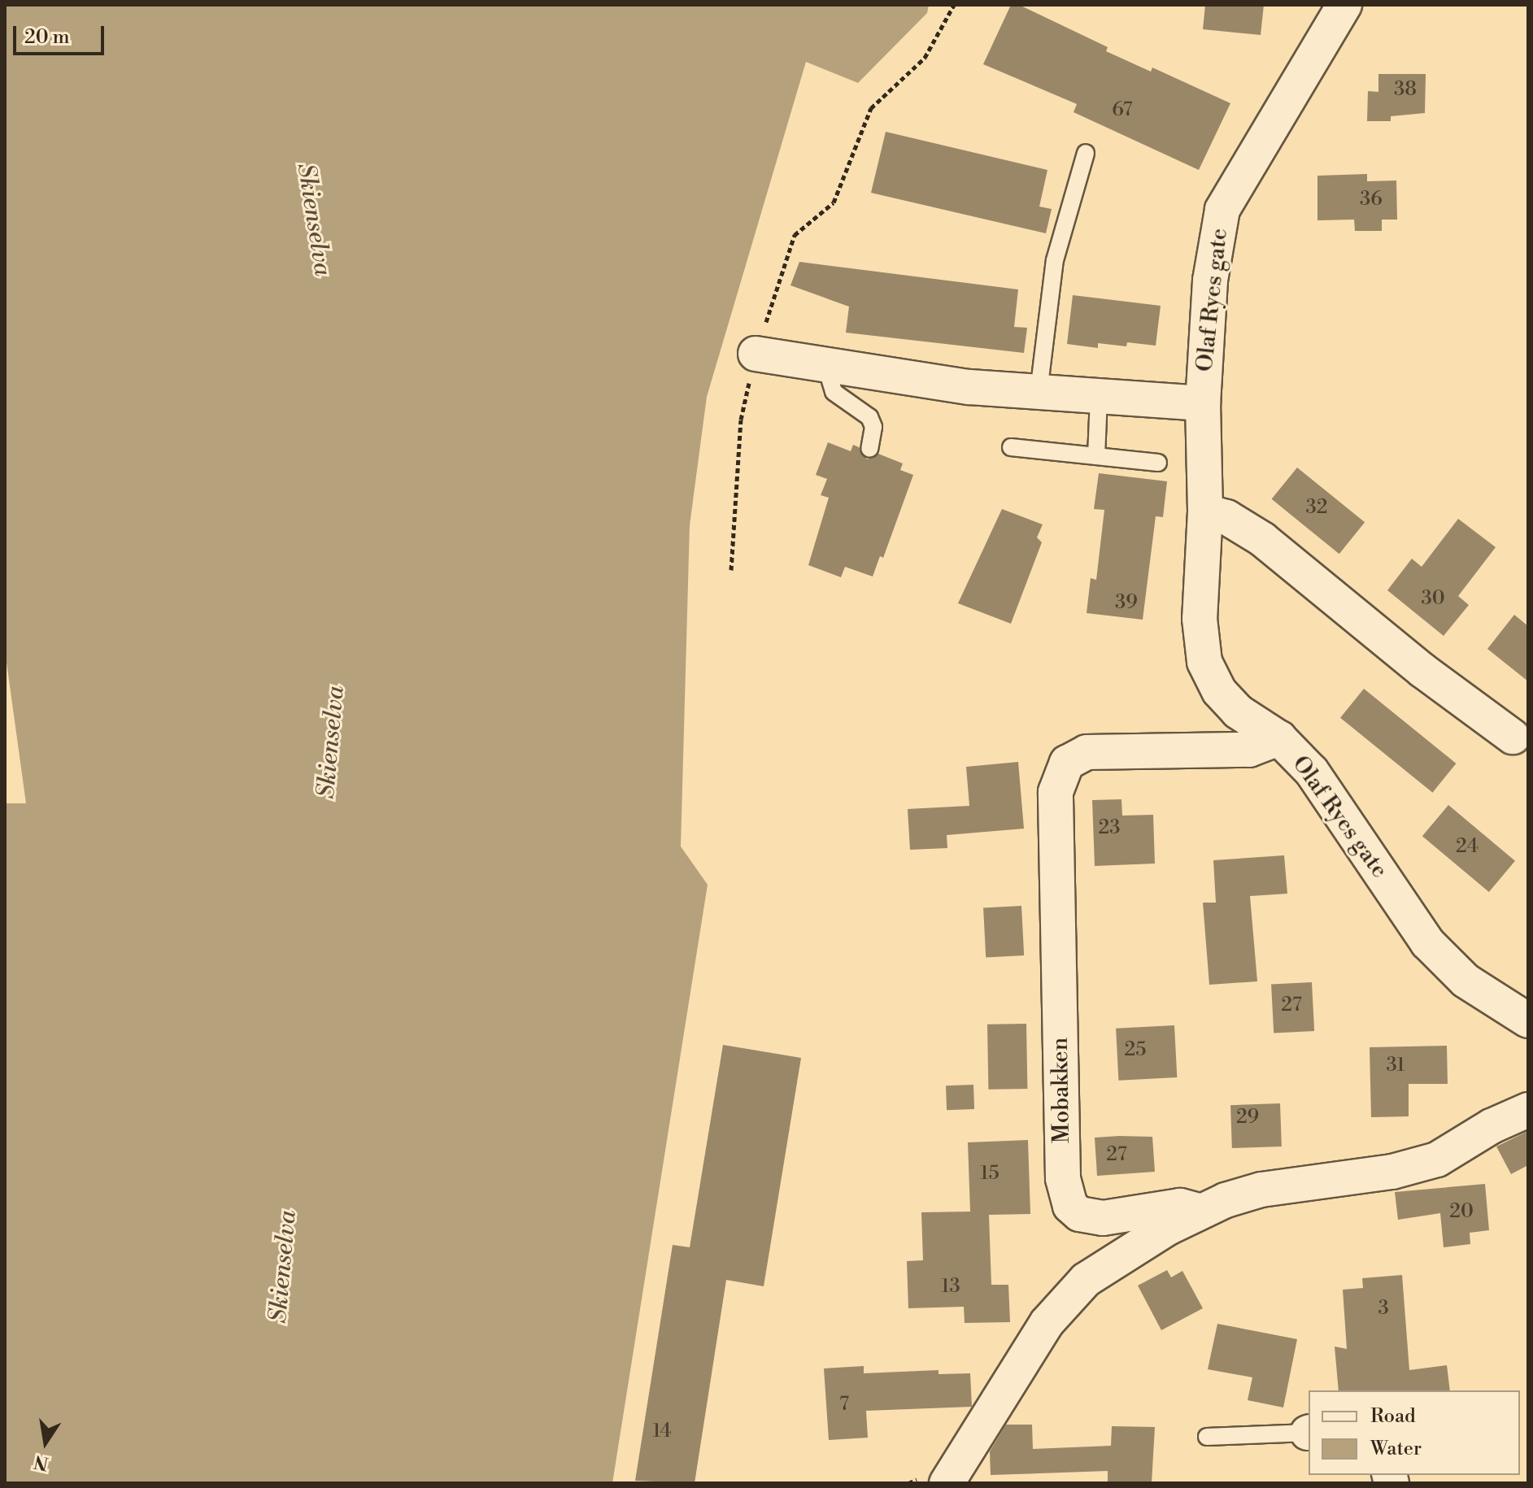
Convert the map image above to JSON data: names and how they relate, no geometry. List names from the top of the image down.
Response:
{
  "streets": {
    "street": ["Olaf Ryes gate", "Mobakken"]
  },
  "crossings": [
    ["Olaf Ryes gate", "Mobakken"]
  ],
  "water": ["Skienselva"],
  "house_numbers": [
    "38",
    "67",
    "36",
    "32",
    "30",
    "39",
    "23",
    "24",
    "27",
    "25",
    "31",
    "29",
    "27",
    "15",
    "20",
    "13",
    "3",
    "7",
    "14"
  ],
  "legend": ["Road", "Water"],
  "scale_bar": "20 m",
  "north": "bottom"
}
